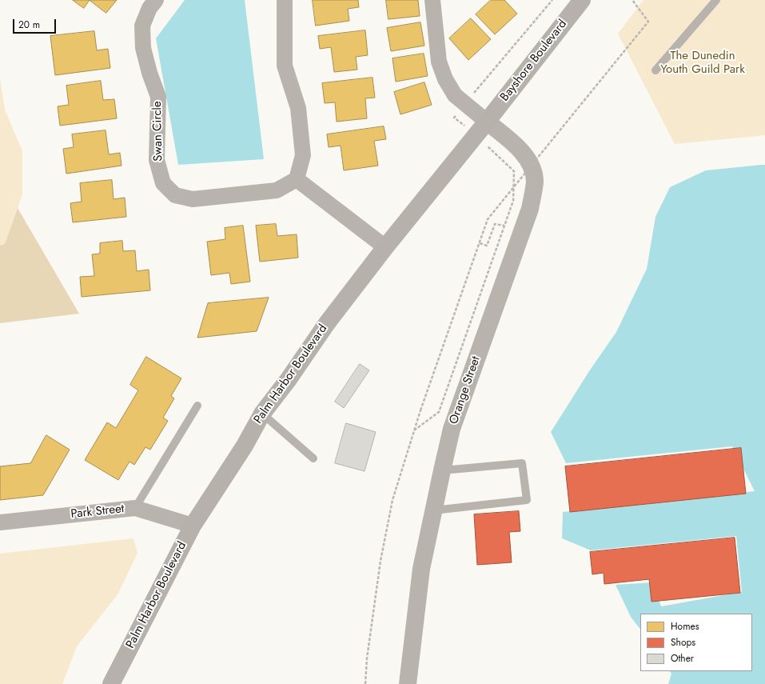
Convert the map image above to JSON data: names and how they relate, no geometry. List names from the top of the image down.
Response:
{
  "streets": {
    "main road": ["Bayshore Boulevard", "Palm Harbor Boulevard"],
    "street": ["Swan Circle", "Orange Street", "Park Street"]
  },
  "crossings": [
    ["Bayshore Boulevard", "Palm Harbor Boulevard"],
    ["Bayshore Boulevard", "Orange Street"],
    ["Palm Harbor Boulevard", "Orange Street"],
    ["Palm Harbor Boulevard", "Park Street"]
  ],
  "parks": ["The Dunedin Youth Guild Park"],
  "legend": ["Homes", "Shops", "Other"],
  "scale_bar": "20 m"
}
